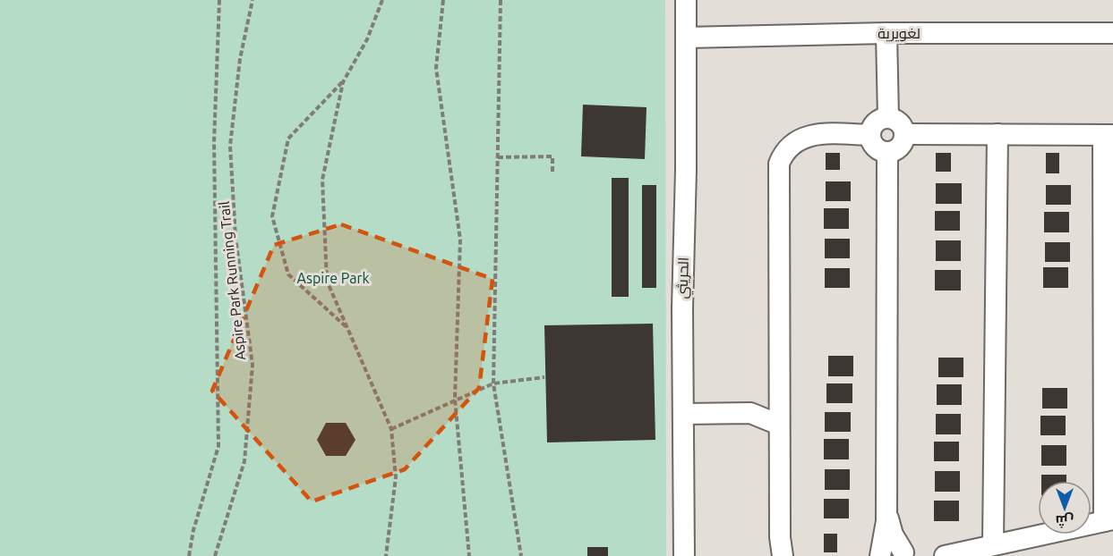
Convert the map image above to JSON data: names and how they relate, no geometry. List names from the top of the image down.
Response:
{
  "streets": {
    "street": ["لغويرية", "الحريثي"],
    "path": ["Aspire Park Running Trail"]
  },
  "crossings": [
    ["لغويرية", "الحريثي"]
  ],
  "parks": ["Aspire Park"],
  "north": "bottom"
}
